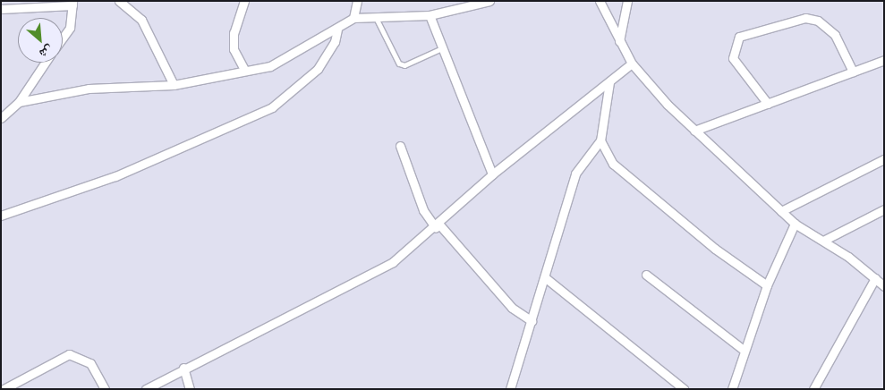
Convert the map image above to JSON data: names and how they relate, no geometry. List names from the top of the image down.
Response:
{
  "north": "bottom right"
}
